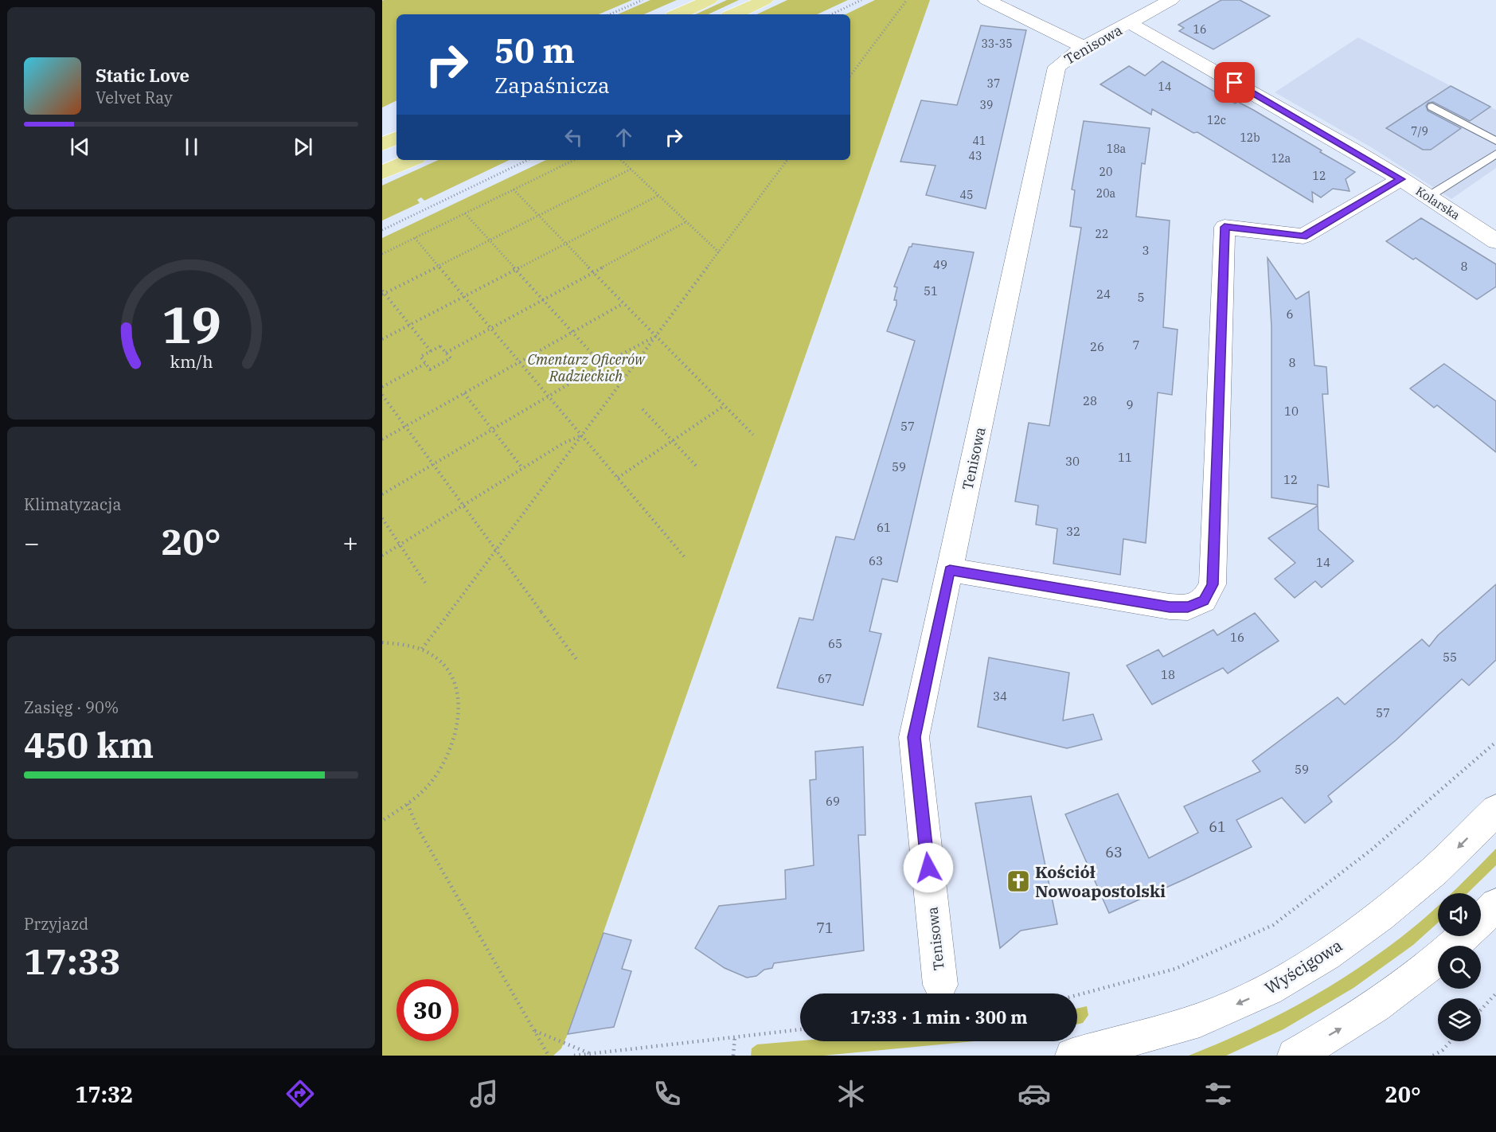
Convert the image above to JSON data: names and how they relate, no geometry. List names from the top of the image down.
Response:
{
  "streets": {
    "street": ["Tenisowa", "Kolarska", "Wyścigowa"]
  },
  "crossings": [
    ["Tenisowa", "Kolarska"]
  ],
  "parks": ["Cmentarz Oficerów Radzieckich"],
  "places": {
    "church": ["Kościół Nowoapostolski"]
  },
  "house_numbers": [
    "16",
    "33-35",
    "37",
    "14",
    "39",
    "12c",
    "7/9",
    "12b",
    "41",
    "18a",
    "43",
    "12a",
    "20",
    "12",
    "20a",
    "45",
    "22",
    "3",
    "49",
    "8",
    "51",
    "24",
    "5",
    "6",
    "7",
    "26",
    "8",
    "28",
    "9",
    "10",
    "57",
    "11",
    "30",
    "59",
    "12",
    "61",
    "32",
    "63",
    "14",
    "16",
    "65",
    "55",
    "18",
    "67",
    "34",
    "57",
    "59",
    "69",
    "61",
    "63",
    "71"
  ],
  "page": {
    "turn": ["50 m", "Zapaśnicza"],
    "song": ["Static Love", "Velvet Ray"],
    "tile": [
      "Klimatyzacja",
      ["Zasięg · 90%", "450 km"],
      ["Przyjazd", "17:33"]
    ],
    "heat": ["−", "20°", "+"],
    "limit": "30",
    "trip": "17:33 · 1 min · 300 m",
    "tabs": ["17:32", "20°"],
    "gauge": ["19", "km/h"]
  }
}
